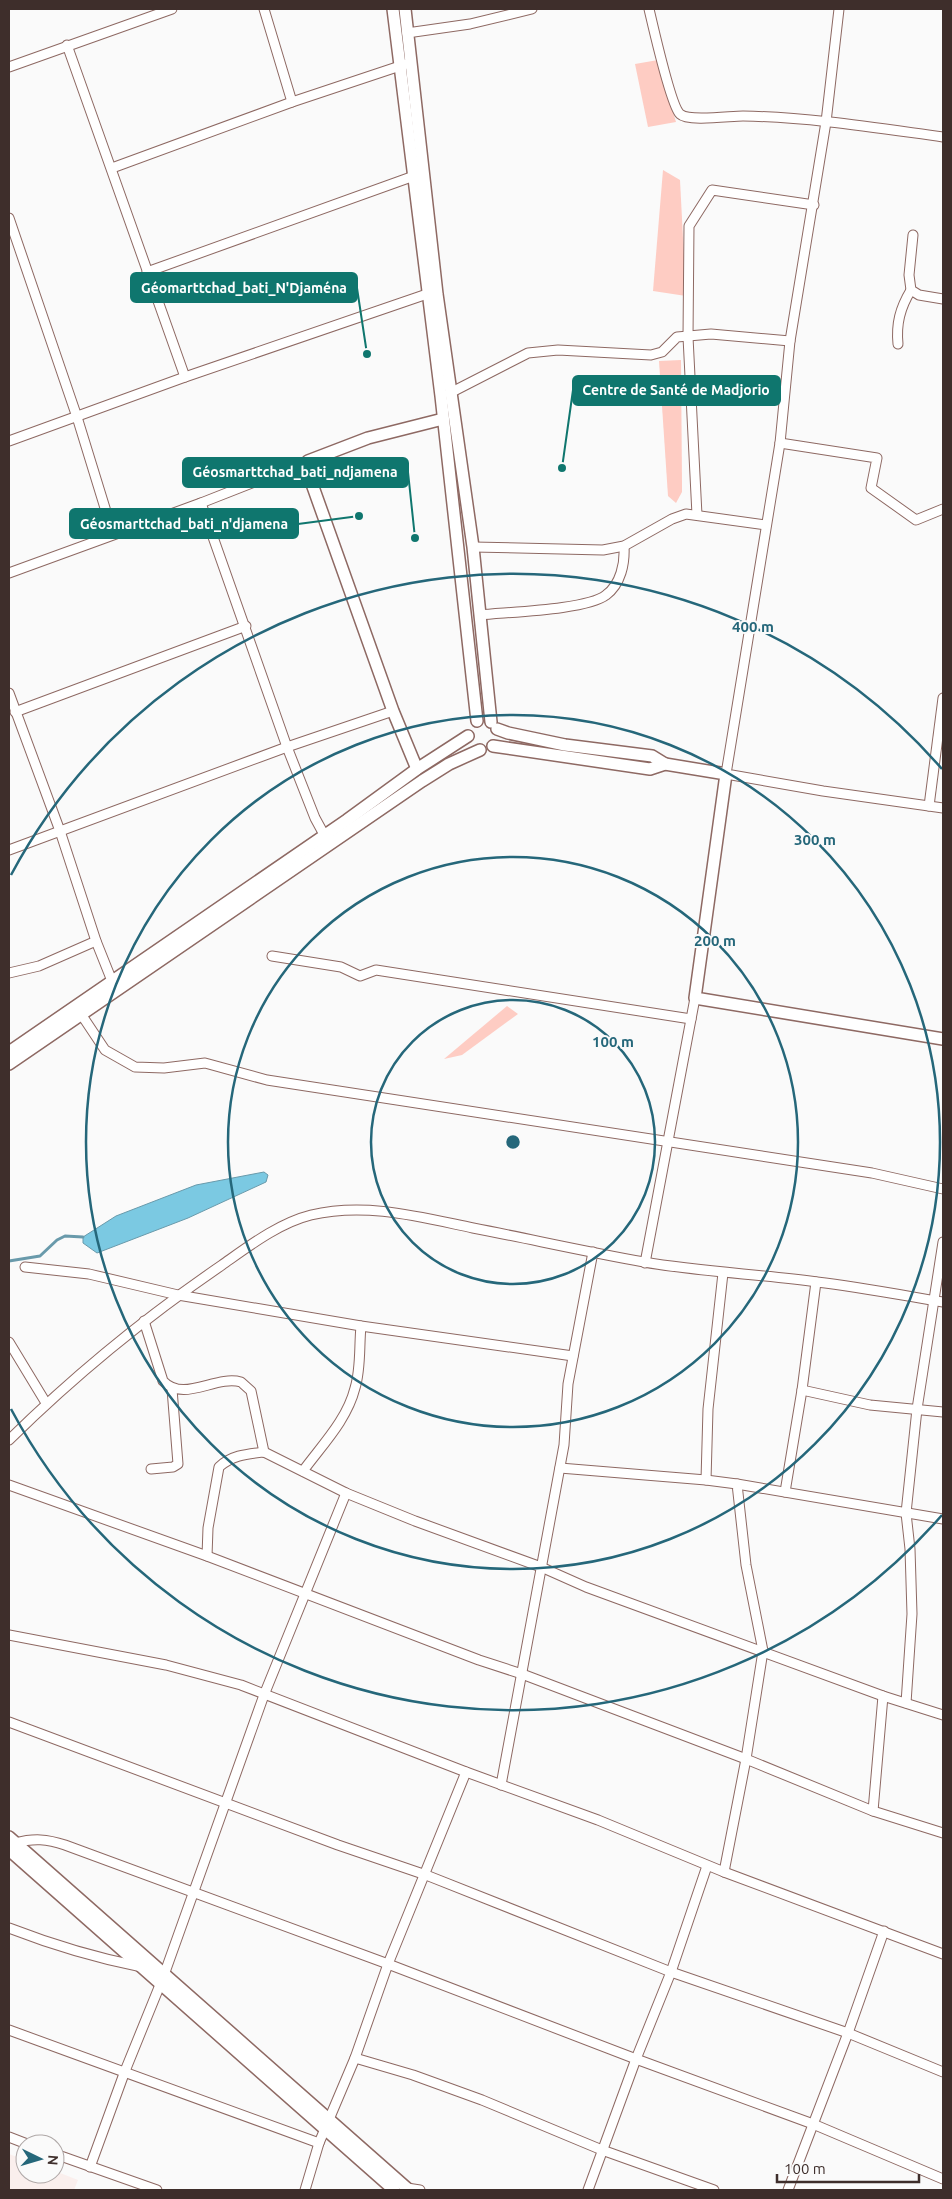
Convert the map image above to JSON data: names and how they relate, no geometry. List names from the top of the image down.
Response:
{
  "places": [
    "Géomarttchad_bati_N'Djaména",
    "Centre de Santé de Madjorio",
    "Géosmarttchad_bati_n'djamena",
    "Géosmarttchad_bati_ndjamena"
  ],
  "scale_bar": "100 m",
  "north": "right",
  "rings": [
    "400 m",
    "300 m",
    "200 m",
    "100 m"
  ]
}
